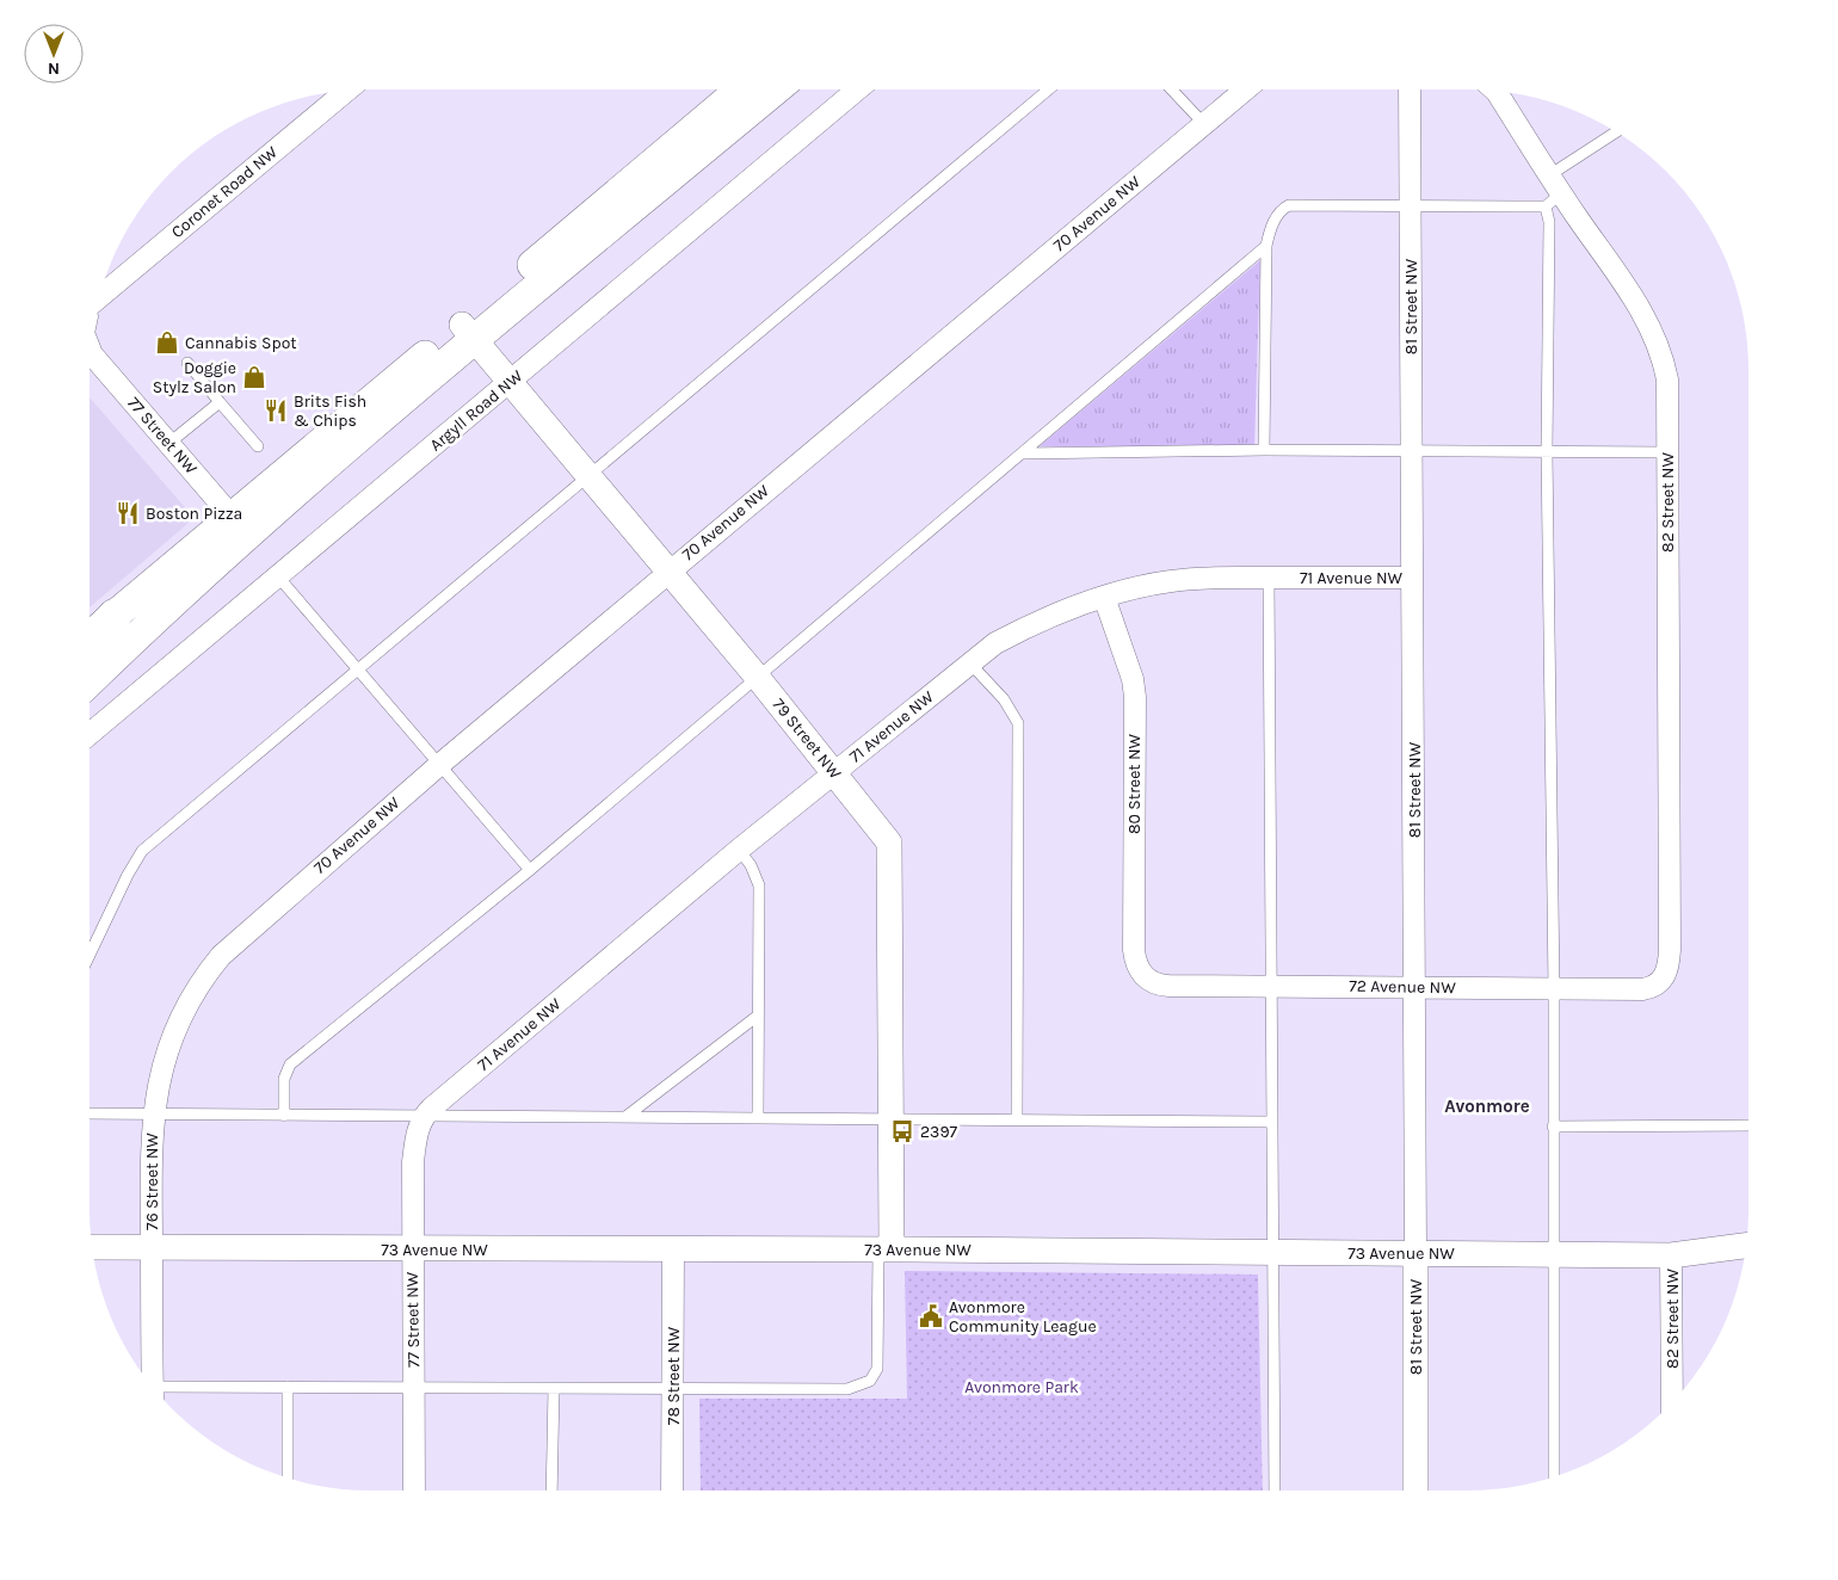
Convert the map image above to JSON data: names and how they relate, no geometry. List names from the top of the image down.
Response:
{
  "streets": {
    "street": [
      "Coronet Road NW",
      "70 Avenue NW",
      "81 Street NW",
      "Argyll Road NW",
      "77 Street NW",
      "82 Street NW",
      "71 Avenue NW",
      "79 Street NW",
      "80 Street NW",
      "72 Avenue NW",
      "76 Street NW",
      "73 Avenue NW",
      "78 Street NW"
    ]
  },
  "crossings": [
    ["70 Avenue NW", "79 Street NW"],
    ["70 Avenue NW", "76 Street NW"],
    ["81 Street NW", "71 Avenue NW"],
    ["81 Street NW", "72 Avenue NW"],
    ["81 Street NW", "73 Avenue NW"],
    ["Argyll Road NW", "79 Street NW"],
    ["77 Street NW", "71 Avenue NW"],
    ["77 Street NW", "73 Avenue NW"],
    ["82 Street NW", "72 Avenue NW"],
    ["82 Street NW", "73 Avenue NW"],
    ["71 Avenue NW", "79 Street NW"],
    ["71 Avenue NW", "80 Street NW"],
    ["79 Street NW", "73 Avenue NW"],
    ["80 Street NW", "72 Avenue NW"],
    ["76 Street NW", "73 Avenue NW"],
    ["73 Avenue NW", "78 Street NW"]
  ],
  "districts": ["Avonmore"],
  "parks": ["Avonmore Park"],
  "places": {
    "shop": ["Cannabis Spot", "Doggie Stylz Salon"],
    "restaurant": ["Brits Fish & Chips", "Boston Pizza"],
    "bus stop": ["2397"],
    "public building": ["Avonmore Community League"]
  },
  "north": "bottom"
}
